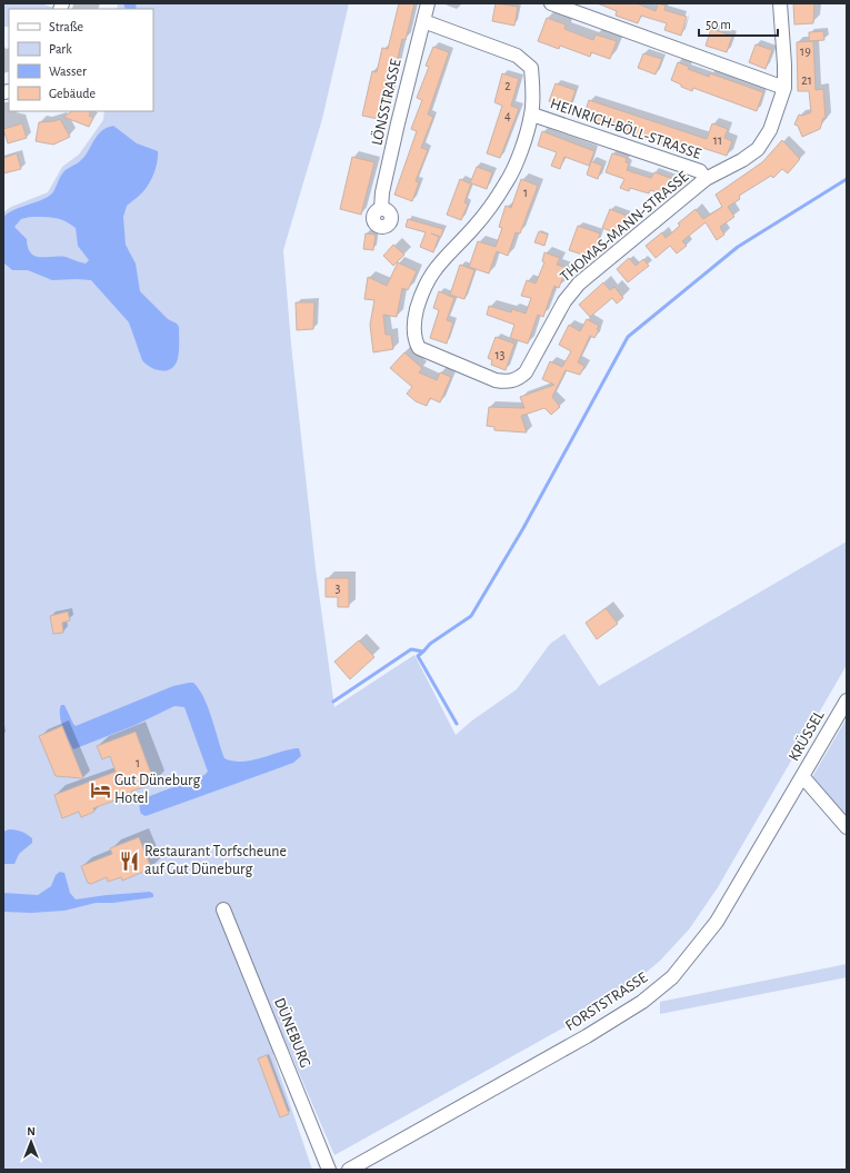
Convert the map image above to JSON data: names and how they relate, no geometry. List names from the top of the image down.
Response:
{
  "streets": {
    "street": [
      "LÖNSSTRASSE",
      "HEINRICH-BÖLL-STRASSE",
      "THOMAS-MANN-STRASSE",
      "KRÜSSEL",
      "FORSTSTRASSE",
      "DÜNEBURG"
    ]
  },
  "crossings": [
    ["LÖNSSTRASSE", "THOMAS-MANN-STRASSE"],
    ["HEINRICH-BÖLL-STRASSE", "THOMAS-MANN-STRASSE"],
    ["KRÜSSEL", "FORSTSTRASSE"]
  ],
  "places": {
    "hotel": ["Gut Düneburg Hotel"],
    "restaurant": ["Restaurant Torfscheune auf Gut Düneburg"]
  },
  "house_numbers": [
    "19",
    "21",
    "2",
    "4",
    "11",
    "1",
    "13",
    "3",
    "1"
  ],
  "legend": [
    "Straße",
    "Park",
    "Wasser",
    "Gebäude"
  ],
  "scale_bar": "50 m",
  "north": "top"
}
